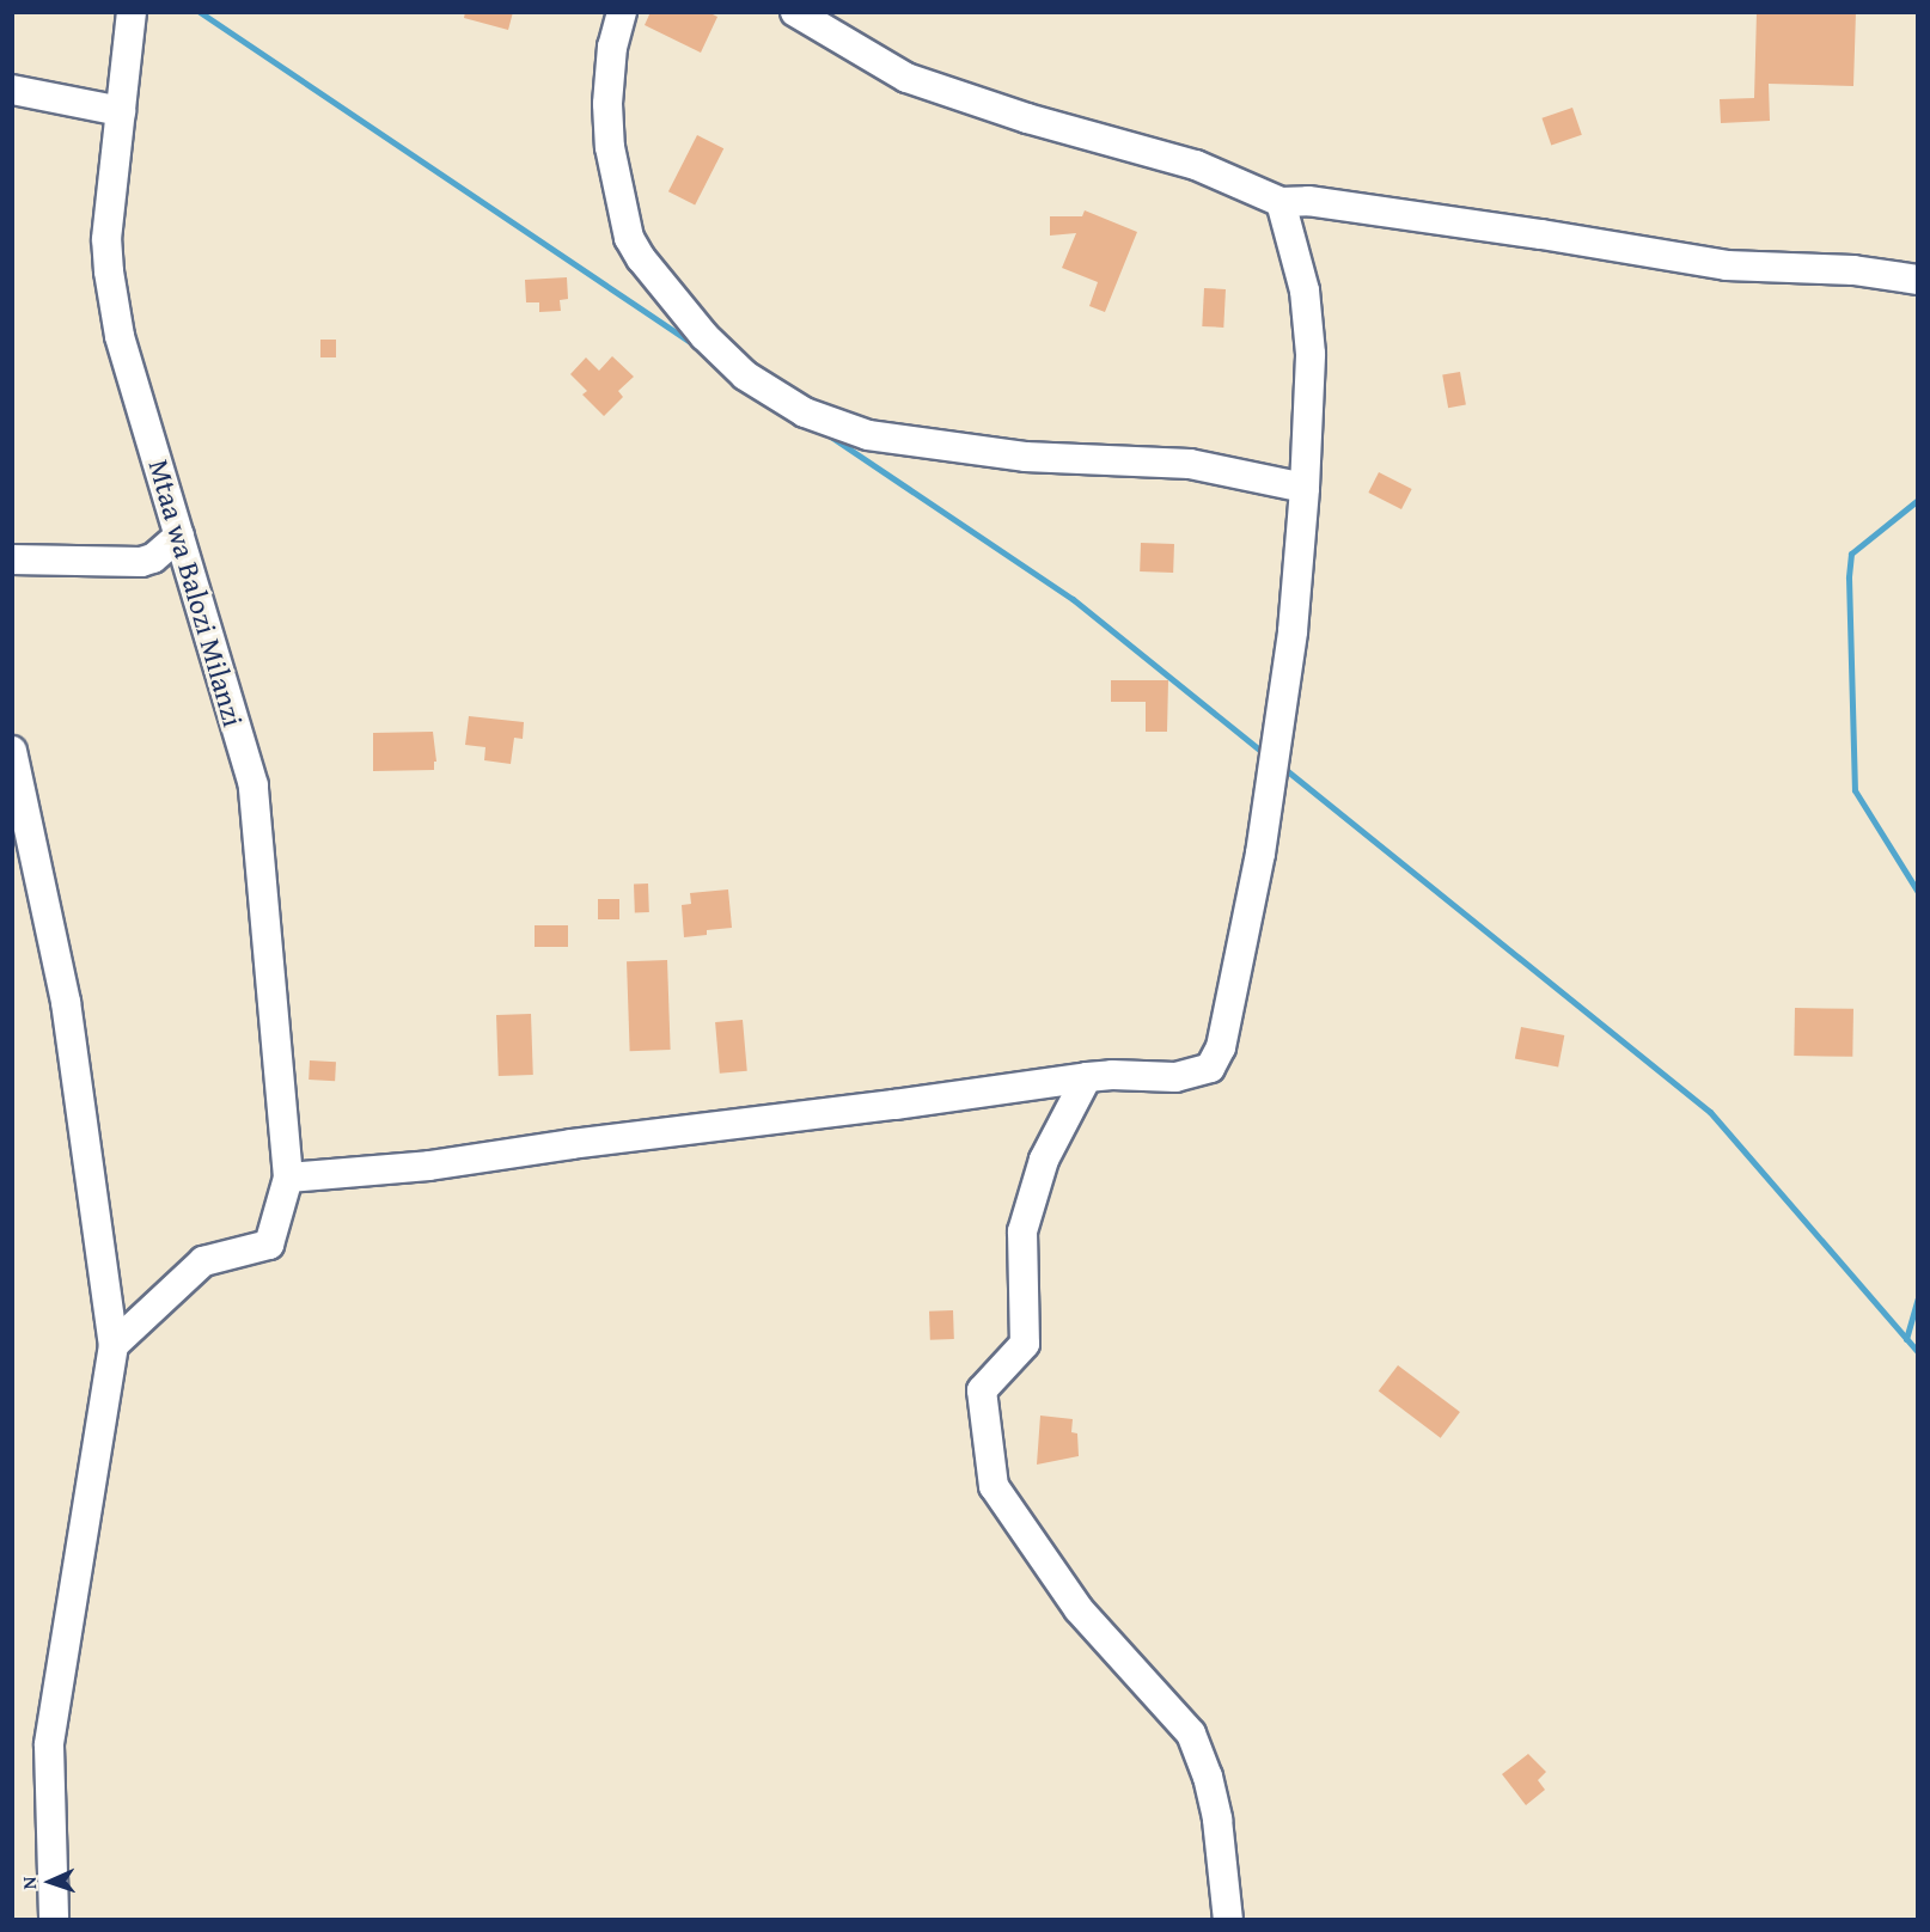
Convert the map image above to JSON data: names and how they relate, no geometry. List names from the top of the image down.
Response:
{
  "streets": {
    "street": ["Mtaa wa Balozi Milanzi"]
  },
  "north": "left"
}
